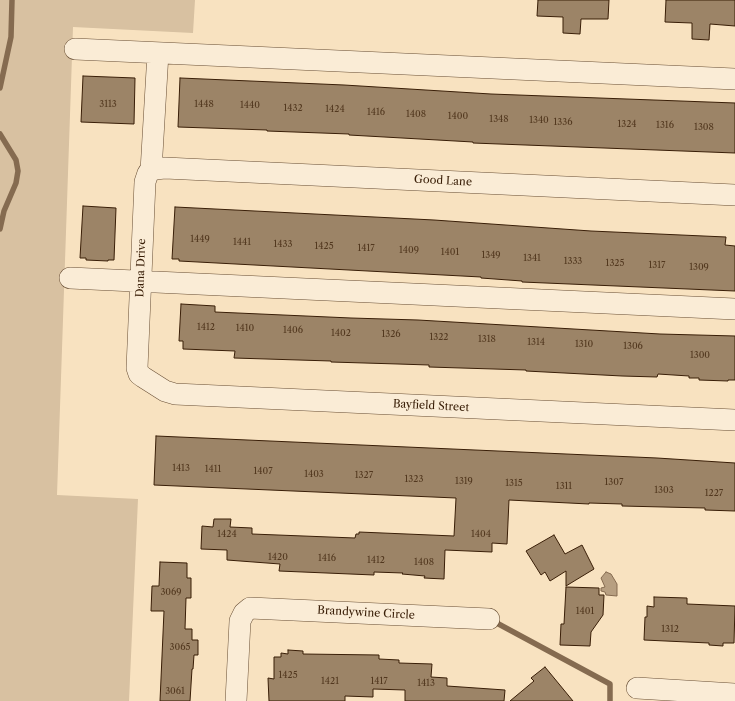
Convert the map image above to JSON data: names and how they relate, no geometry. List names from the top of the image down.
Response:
{
  "streets": {
    "street": [
      "Good Lane",
      "Dana Drive",
      "Bayfield Street",
      "Brandywine Circle"
    ]
  },
  "crossings": [
    ["Good Lane", "Dana Drive"],
    ["Dana Drive", "Bayfield Street"]
  ],
  "house_numbers": [
    "3113",
    "1448",
    "1440",
    "1432",
    "1424",
    "1416",
    "1408",
    "1400",
    "1348",
    "1340",
    "1336",
    "1324",
    "1316",
    "1308",
    "1449",
    "1441",
    "1433",
    "1425",
    "1417",
    "1409",
    "1401",
    "1349",
    "1341",
    "1333",
    "1325",
    "1317",
    "1309",
    "1412",
    "1410",
    "1406",
    "1402",
    "1326",
    "1322",
    "1318",
    "1314",
    "1310",
    "1306",
    "1300",
    "1413",
    "1411",
    "1407",
    "1403",
    "1327",
    "1323",
    "1319",
    "1307",
    "1315",
    "1311",
    "1303",
    "1227",
    "1424",
    "1404",
    "1420",
    "1416",
    "1412",
    "1408",
    "3069",
    "1401",
    "1312",
    "3065",
    "1425",
    "1421",
    "1417",
    "1413",
    "3061"
  ]
}
